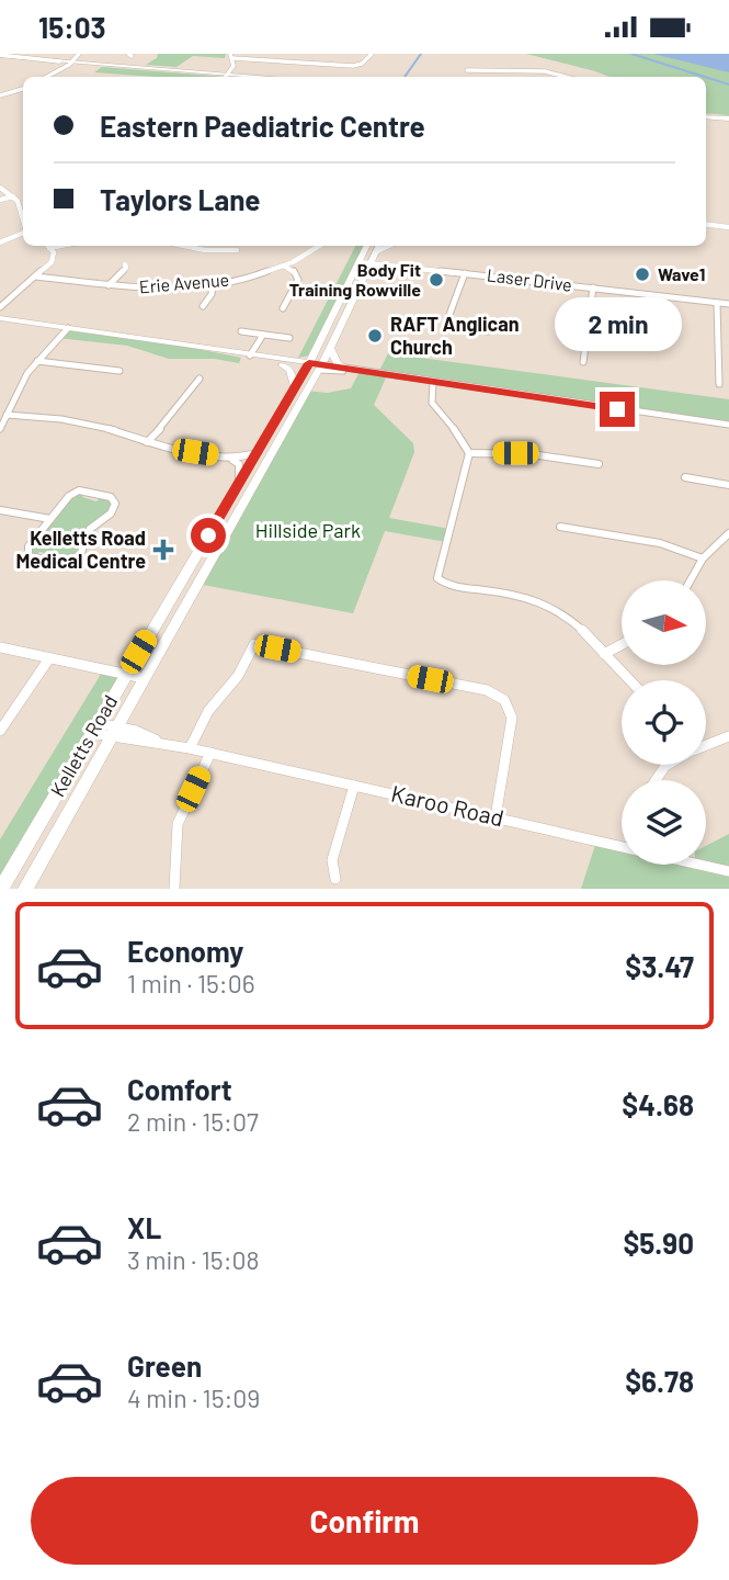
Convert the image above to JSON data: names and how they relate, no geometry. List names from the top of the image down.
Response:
{
  "streets": {
    "main road": ["Kelletts Road"],
    "street": ["Laser Drive", "Erie Avenue", "Karoo Road"]
  },
  "crossings": [
    ["Laser Drive", "Kelletts Road"],
    ["Kelletts Road", "Karoo Road"]
  ],
  "parks": ["Hillside Park"],
  "places": {
    "other": ["Wave1", "Body Fit Training Rowville", "RAFT Anglican Church"],
    "health": ["Kelletts Road Medical Centre"]
  },
  "north": "right",
  "page": {
    "status": "15:03",
    "banner": ["Eastern Paediatric Centre", "Taylors Lane"],
    "bubble": "2 min",
    "list": [
      {
        "name": "Economy",
        "note": "1 min · 15:06",
        "value": "$3.47"
      },
      {
        "name": "Comfort",
        "note": "2 min · 15:07",
        "value": "$4.68"
      },
      {
        "name": "XL",
        "note": "3 min · 15:08",
        "value": "$5.90"
      },
      {
        "name": "Green",
        "note": "4 min · 15:09",
        "value": "$6.78"
      }
    ],
    "buttons": "Confirm"
  }
}
